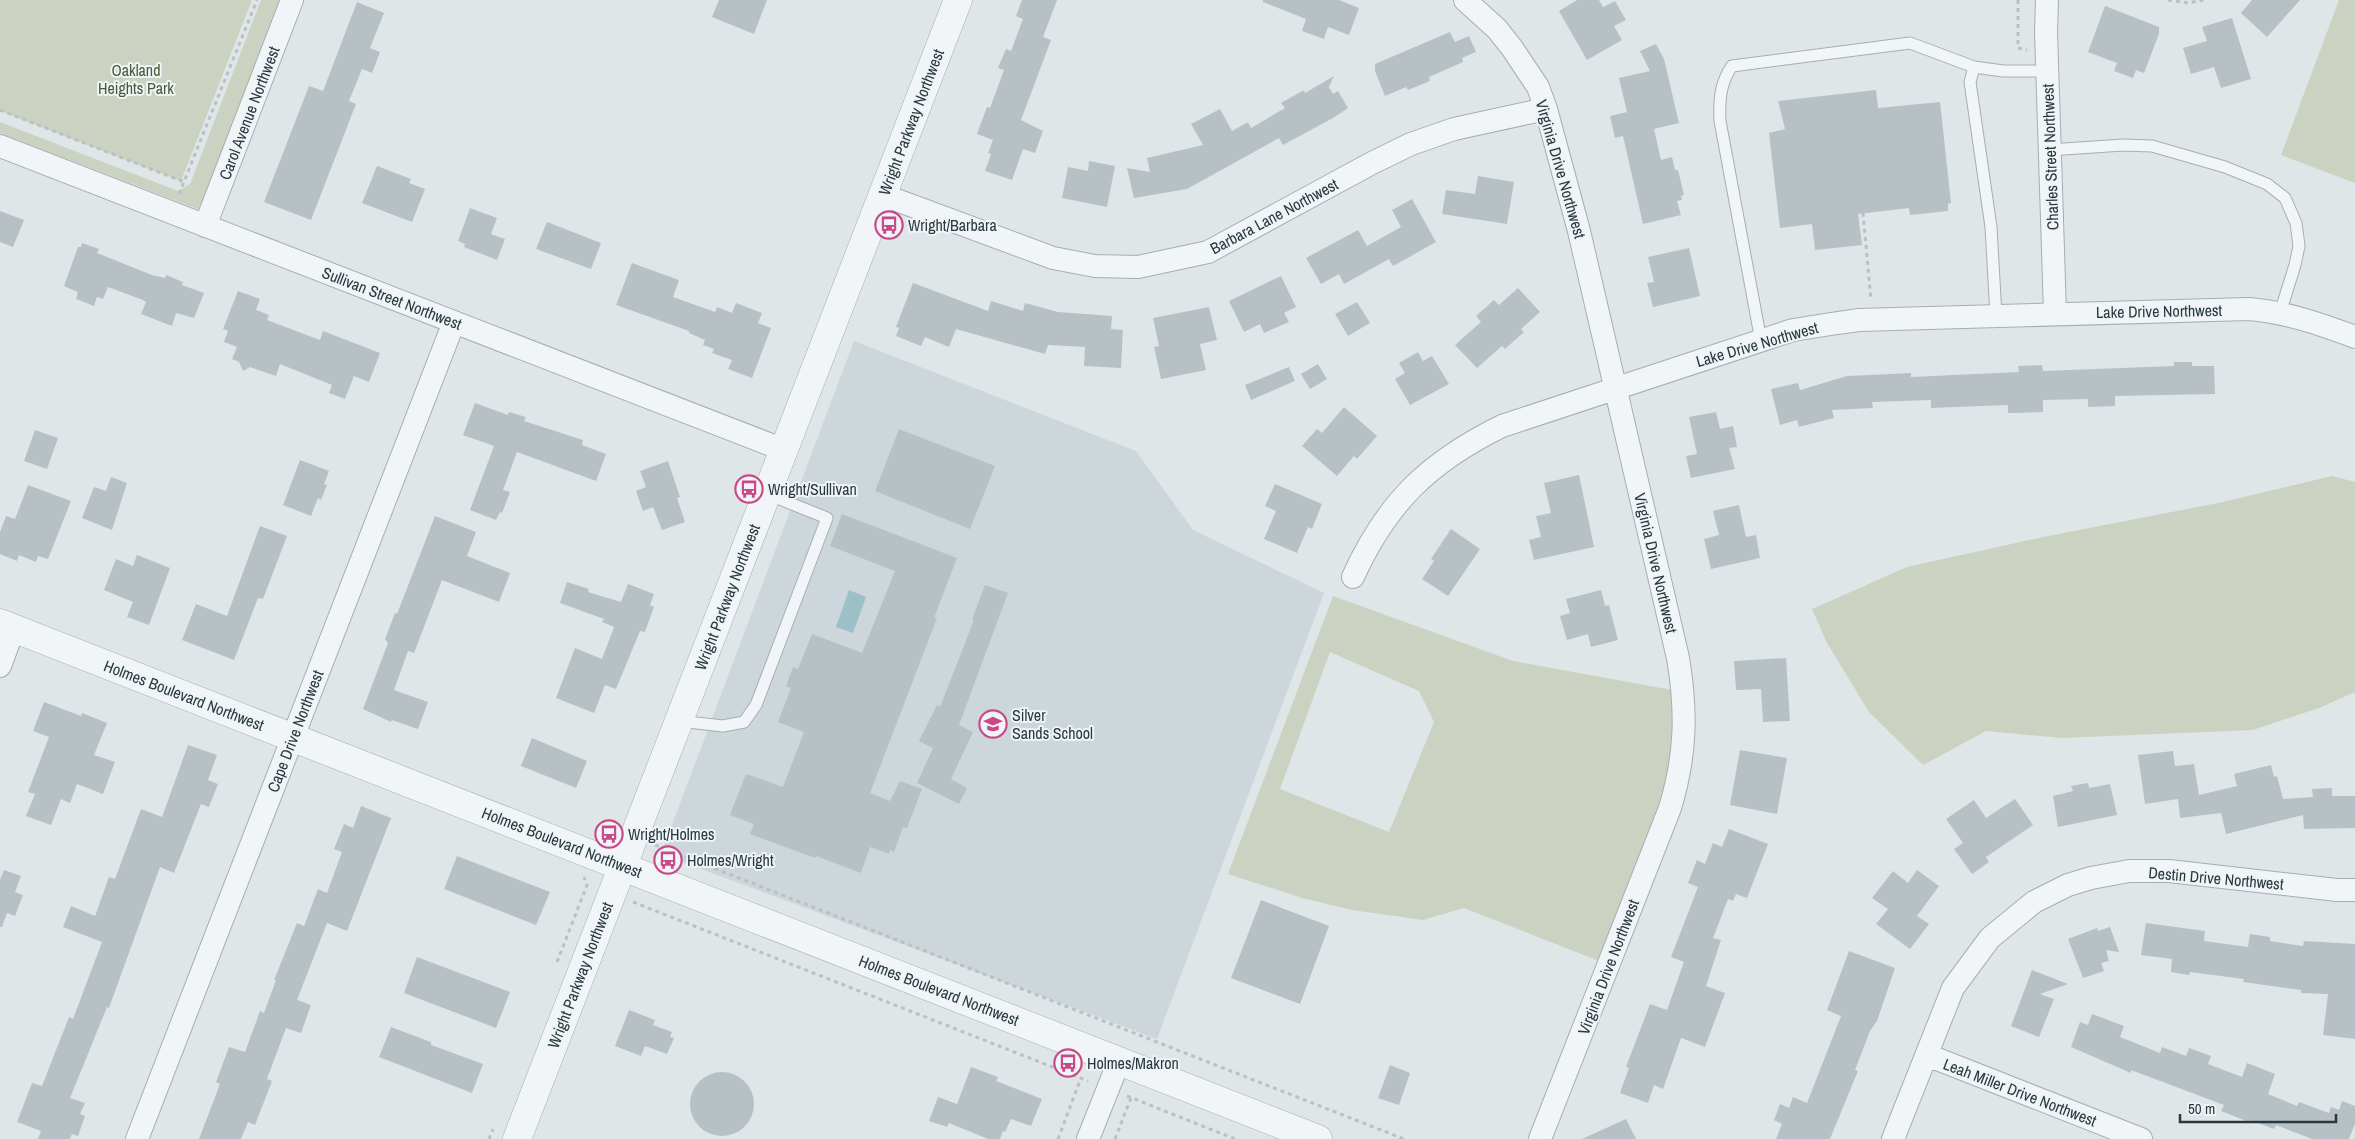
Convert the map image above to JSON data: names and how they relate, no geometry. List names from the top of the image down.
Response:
{
  "streets": {
    "street": [
      "Carol Avenue Northwest",
      "Wright Parkway Northwest",
      "Charles Street Northwest",
      "Virginia Drive Northwest",
      "Barbara Lane Northwest",
      "Sullivan Street Northwest",
      "Lake Drive Northwest",
      "Holmes Boulevard Northwest",
      "Cape Drive Northwest",
      "Destin Drive Northwest",
      "Leah Miller Drive Northwest"
    ]
  },
  "crossings": [
    ["Carol Avenue Northwest", "Sullivan Street Northwest"],
    ["Wright Parkway Northwest", "Barbara Lane Northwest"],
    ["Wright Parkway Northwest", "Sullivan Street Northwest"],
    ["Wright Parkway Northwest", "Holmes Boulevard Northwest"],
    ["Charles Street Northwest", "Lake Drive Northwest"],
    ["Virginia Drive Northwest", "Barbara Lane Northwest"],
    ["Virginia Drive Northwest", "Lake Drive Northwest"],
    ["Sullivan Street Northwest", "Cape Drive Northwest"],
    ["Holmes Boulevard Northwest", "Cape Drive Northwest"],
    ["Destin Drive Northwest", "Leah Miller Drive Northwest"]
  ],
  "parks": ["Oakland Heights Park"],
  "places": {
    "bus stop": [
      "Wright/Barbara",
      "Wright/Sullivan",
      "Wright/Holmes",
      "Holmes/Wright",
      "Holmes/Makron"
    ],
    "school or university": ["Silver Sands School"]
  },
  "scale_bar": "50 m"
}
